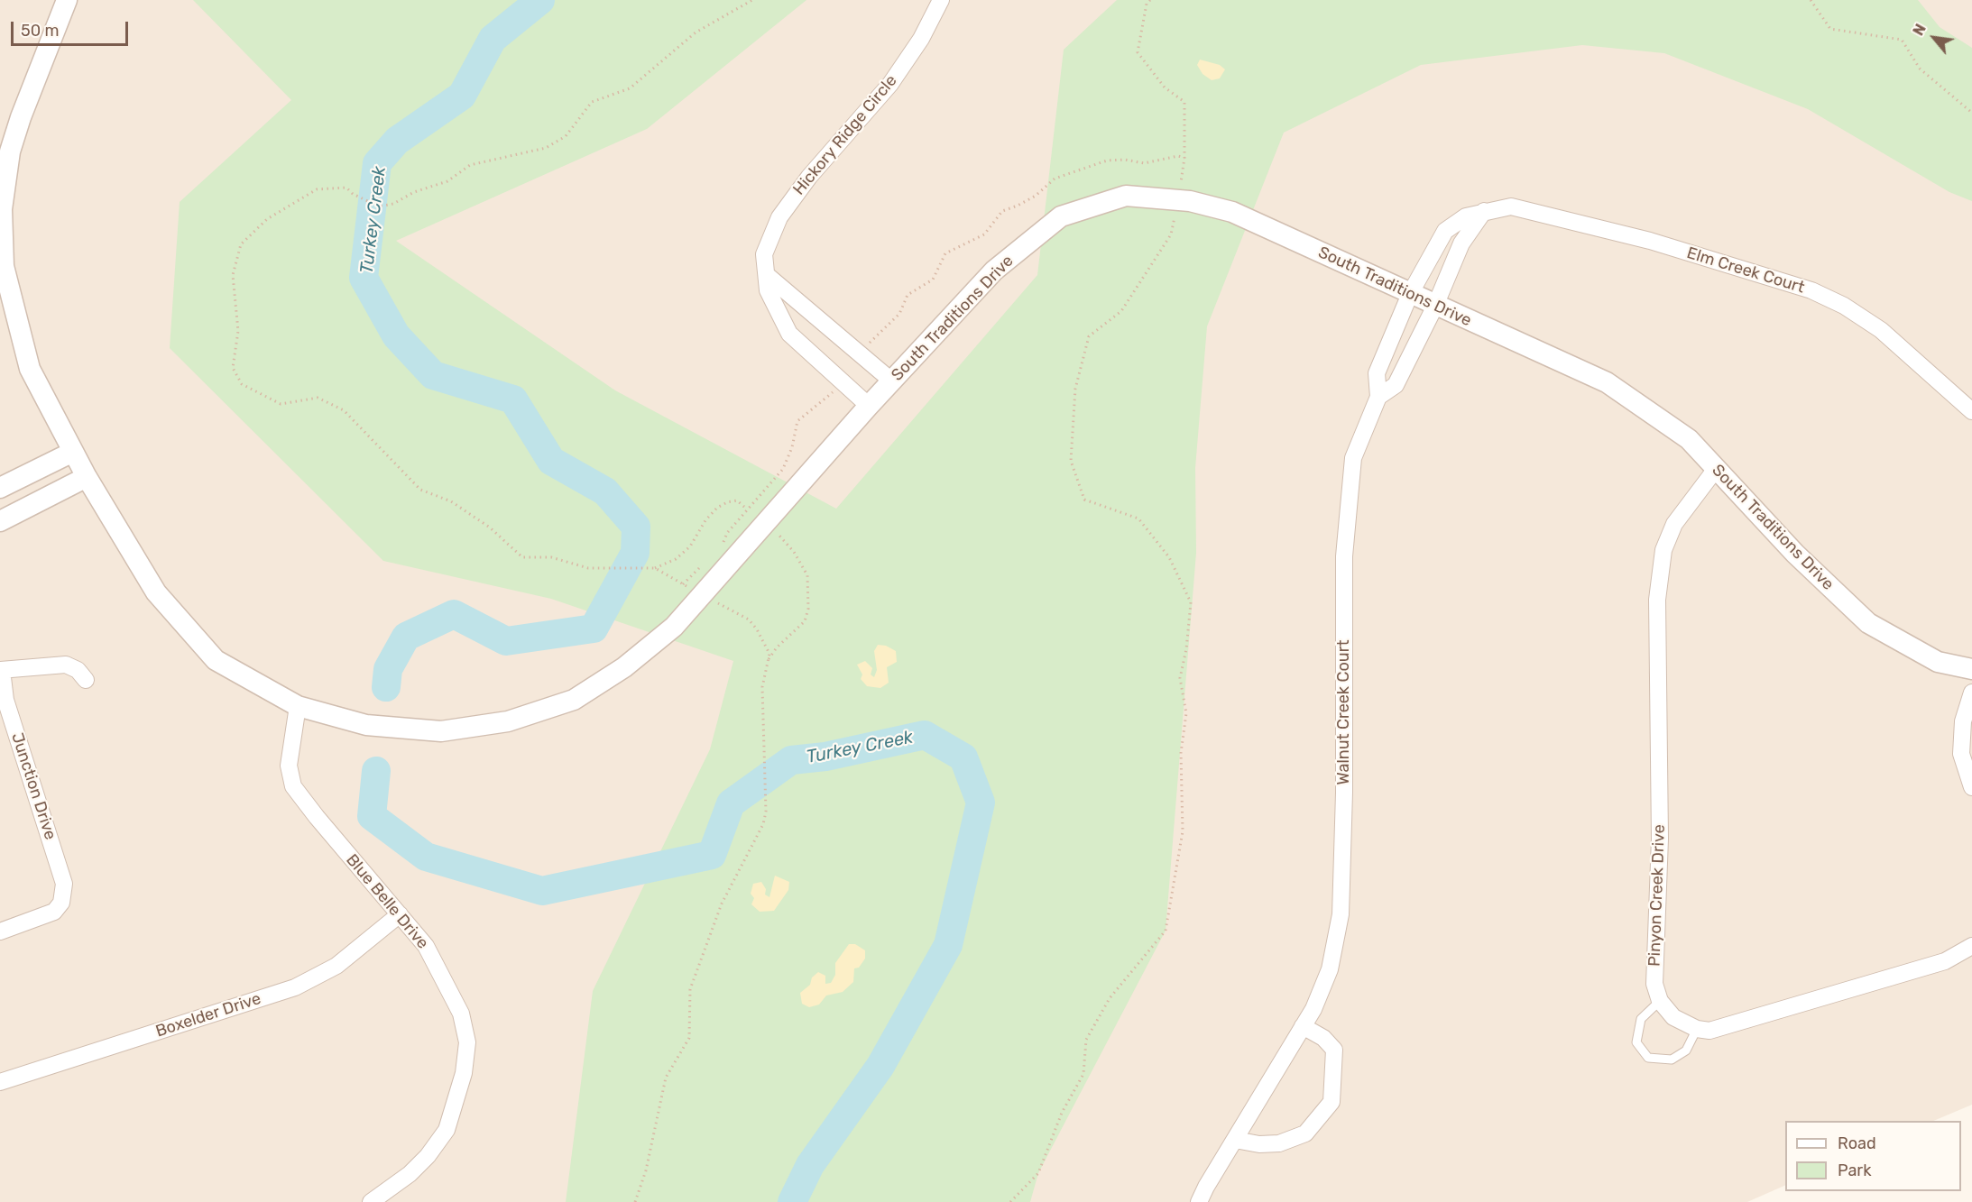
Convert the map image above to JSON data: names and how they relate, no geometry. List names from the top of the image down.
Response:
{
  "streets": {
    "street": [
      "Hickory Ridge Circle",
      "Elm Creek Court",
      "South Traditions Drive",
      "Walnut Creek Court",
      "Junction Drive",
      "Pinyon Creek Drive",
      "Blue Belle Drive",
      "Boxelder Drive"
    ]
  },
  "crossings": [
    ["Hickory Ridge Circle", "South Traditions Drive"],
    ["Elm Creek Court", "South Traditions Drive"],
    ["Elm Creek Court", "Walnut Creek Court"],
    ["South Traditions Drive", "Walnut Creek Court"],
    ["South Traditions Drive", "Pinyon Creek Drive"],
    ["South Traditions Drive", "Blue Belle Drive"],
    ["Blue Belle Drive", "Boxelder Drive"]
  ],
  "water": ["Turkey Creek"],
  "legend": ["Road", "Park"],
  "scale_bar": "50 m",
  "north": "top left"
}
